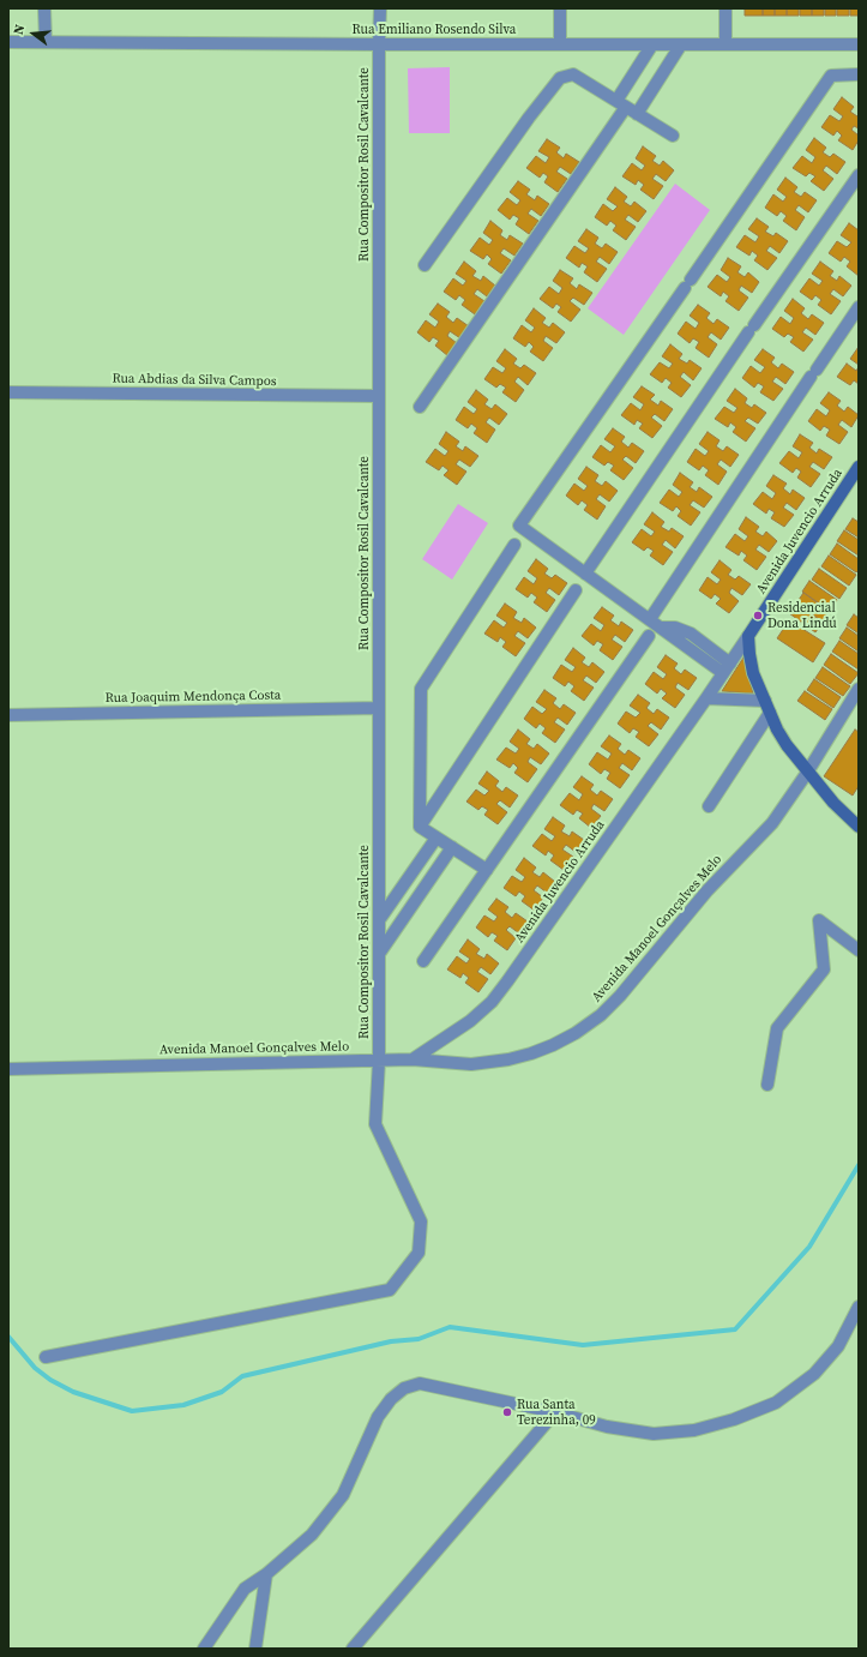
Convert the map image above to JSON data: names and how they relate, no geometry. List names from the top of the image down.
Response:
{
  "streets": {
    "street": [
      "Rua Emiliano Rosendo Silva",
      "Rua Compositor Rosil Cavalcante",
      "Rua Abdias da Silva Campos",
      "Avenida Juvencio Arruda",
      "Rua Joaquim Mendonça Costa",
      "Avenida Manoel Gonçalves Melo"
    ]
  },
  "crossings": [
    ["Rua Emiliano Rosendo Silva", "Rua Compositor Rosil Cavalcante"],
    ["Rua Compositor Rosil Cavalcante", "Rua Abdias da Silva Campos"],
    ["Rua Compositor Rosil Cavalcante", "Rua Joaquim Mendonça Costa"],
    ["Rua Compositor Rosil Cavalcante", "Avenida Manoel Gonçalves Melo"],
    ["Avenida Juvencio Arruda", "Avenida Manoel Gonçalves Melo"]
  ],
  "places": ["Residencial Dona Lindú", "Rua Santa Terezinha, 09"],
  "north": "left"
}
